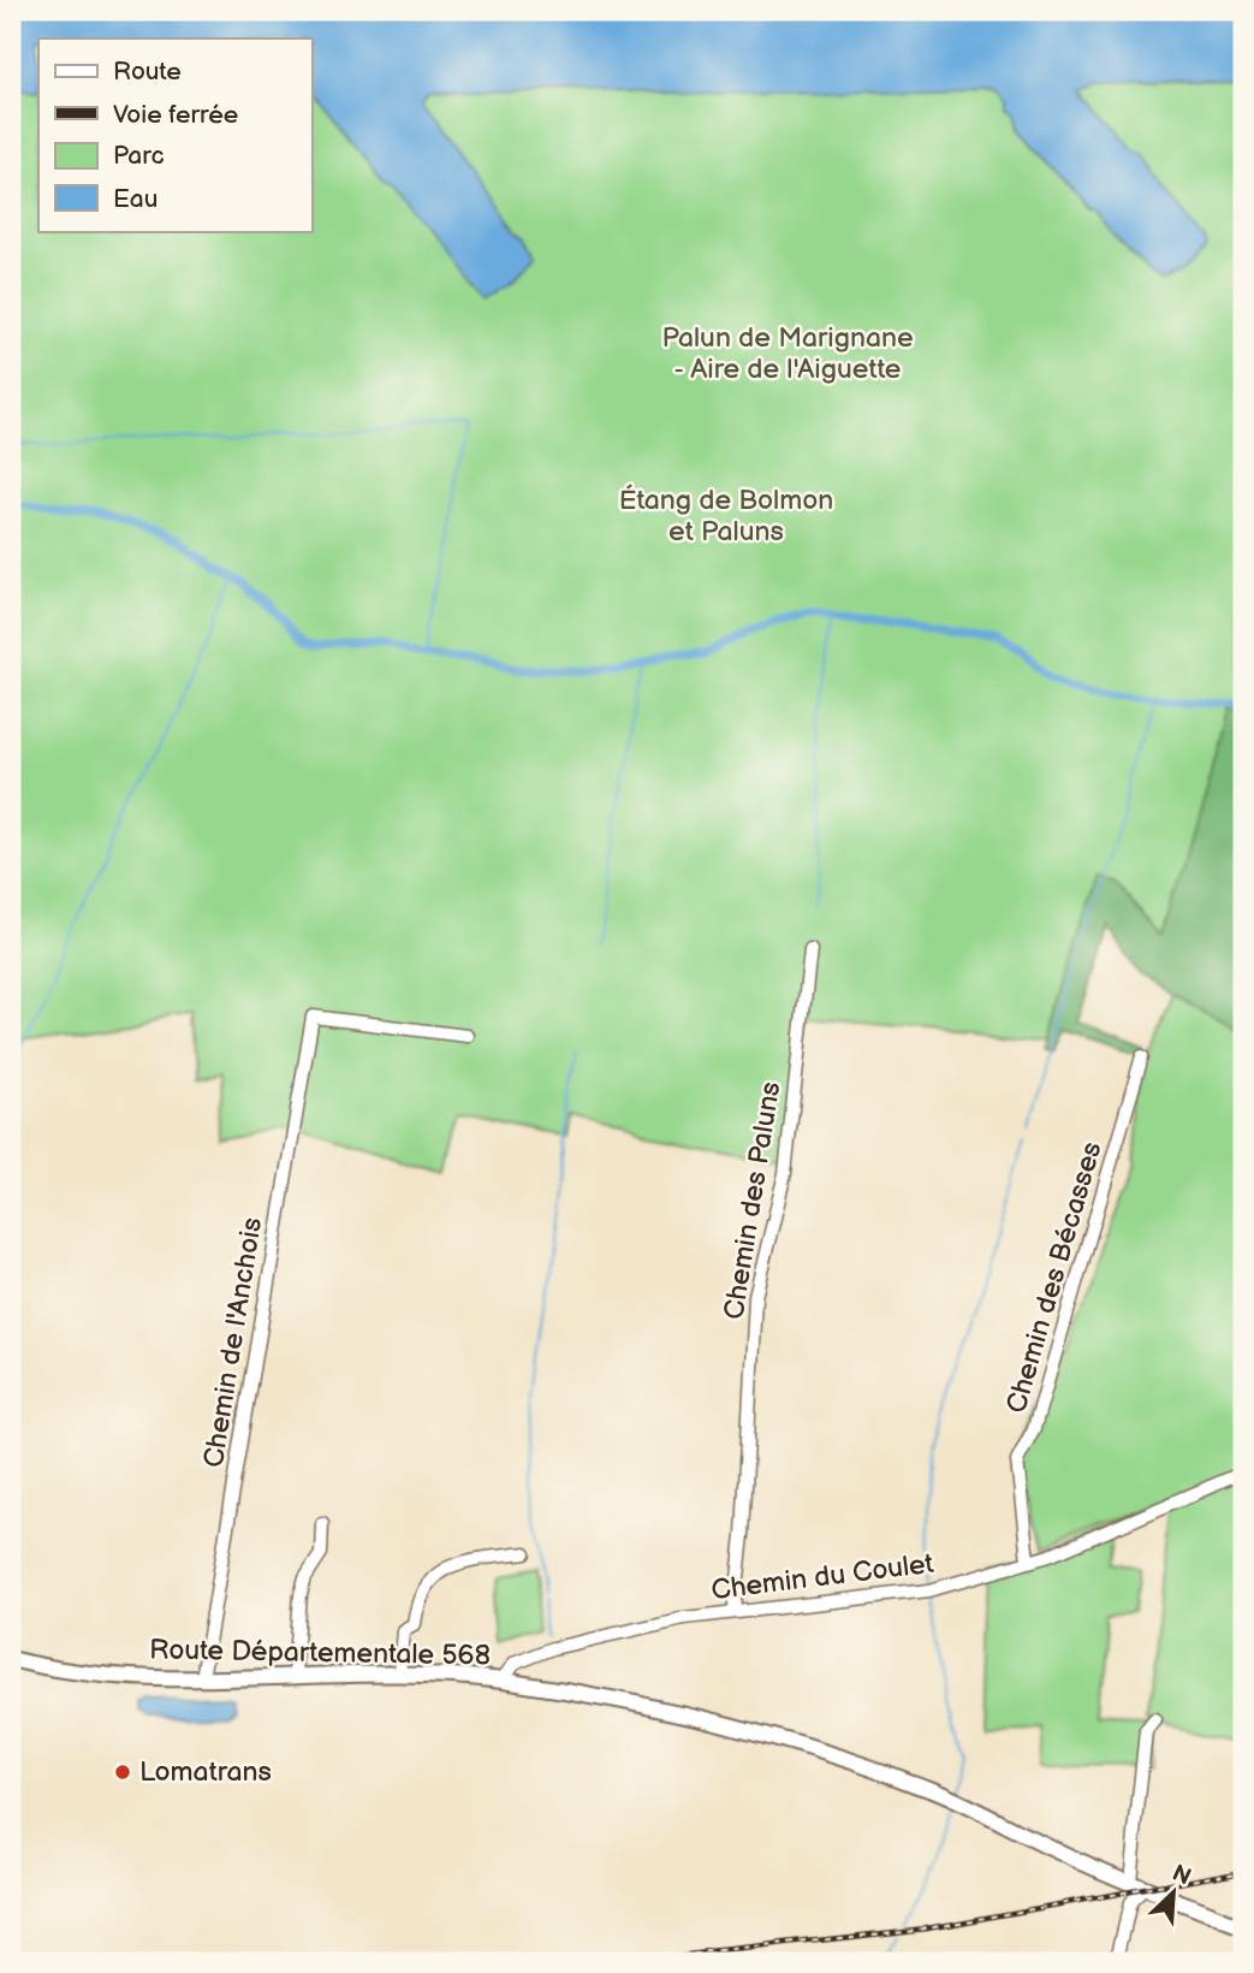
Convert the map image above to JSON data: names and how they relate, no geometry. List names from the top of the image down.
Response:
{
  "streets": {
    "main road": ["Route Départementale 568"],
    "street": [
      "Chemin des Paluns",
      "Chemin des Bécasses",
      "Chemin de l'Anchois",
      "Chemin du Coulet"
    ]
  },
  "crossings": [
    ["Chemin des Paluns", "Chemin du Coulet"],
    ["Chemin des Bécasses", "Chemin du Coulet"],
    ["Chemin de l'Anchois", "Route Départementale 568"],
    ["Chemin du Coulet", "Route Départementale 568"]
  ],
  "parks": ["Palun de Marignane - Aire de l'Aiguette", "Étang de Bolmon et Paluns"],
  "places": ["Lomatrans"],
  "legend": [
    "Route",
    "Voie ferrée",
    "Parc",
    "Eau"
  ],
  "north": "top right"
}
